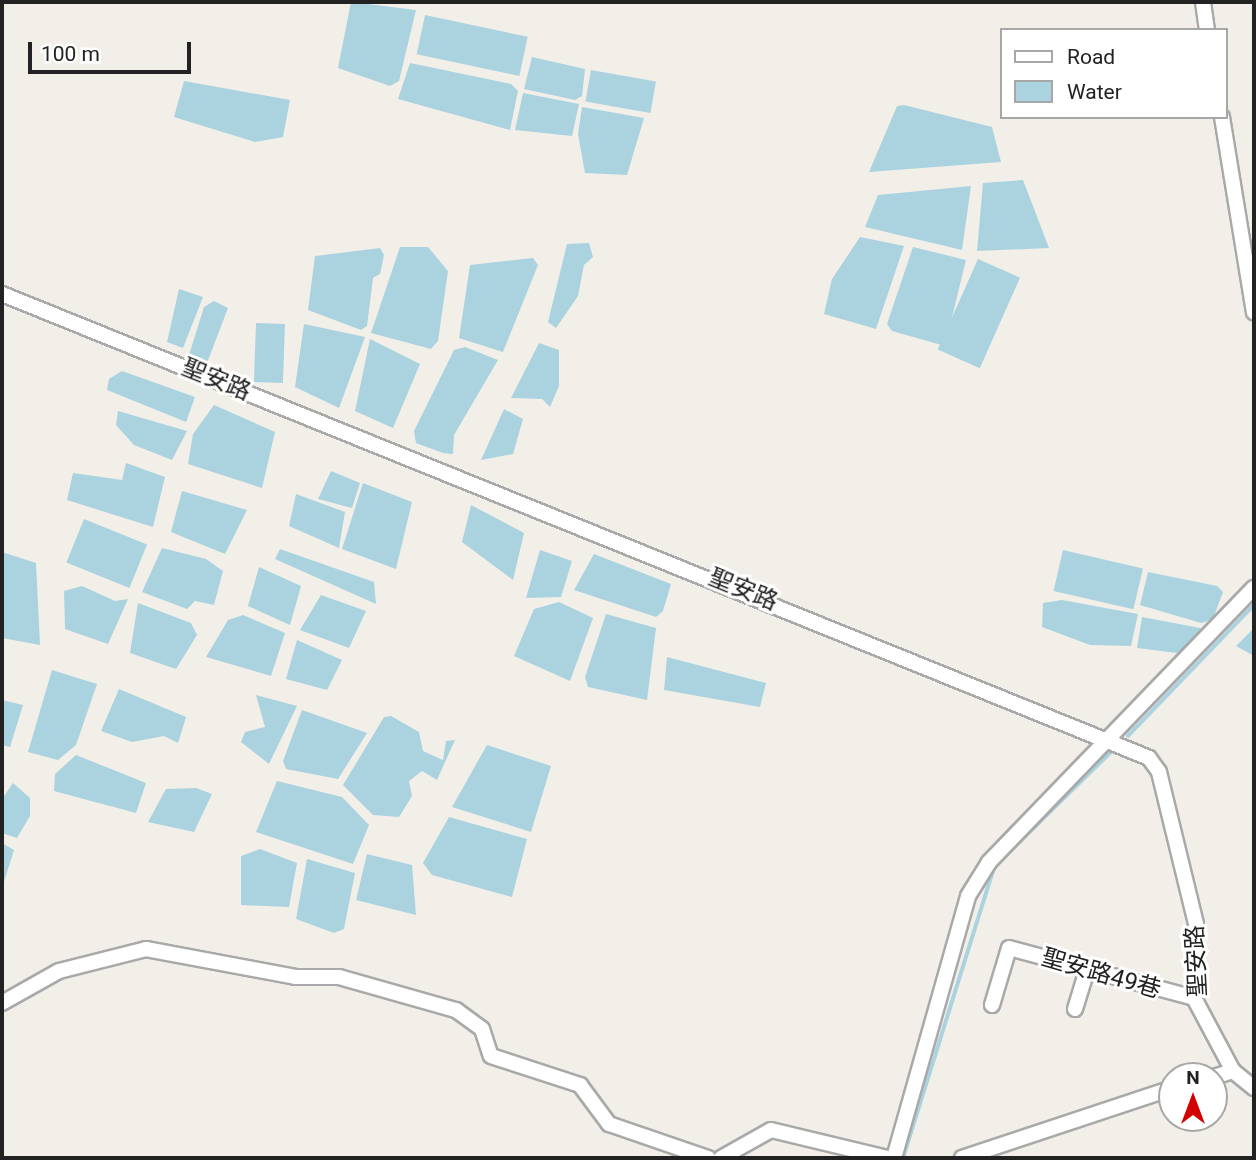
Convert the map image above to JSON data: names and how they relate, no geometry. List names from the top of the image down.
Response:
{
  "streets": {
    "street": ["聖安路", "聖安路49巷"]
  },
  "crossings": [
    ["聖安路", "聖安路49巷"]
  ],
  "legend": ["Road", "Water"],
  "scale_bar": "100 m",
  "north": "top"
}
